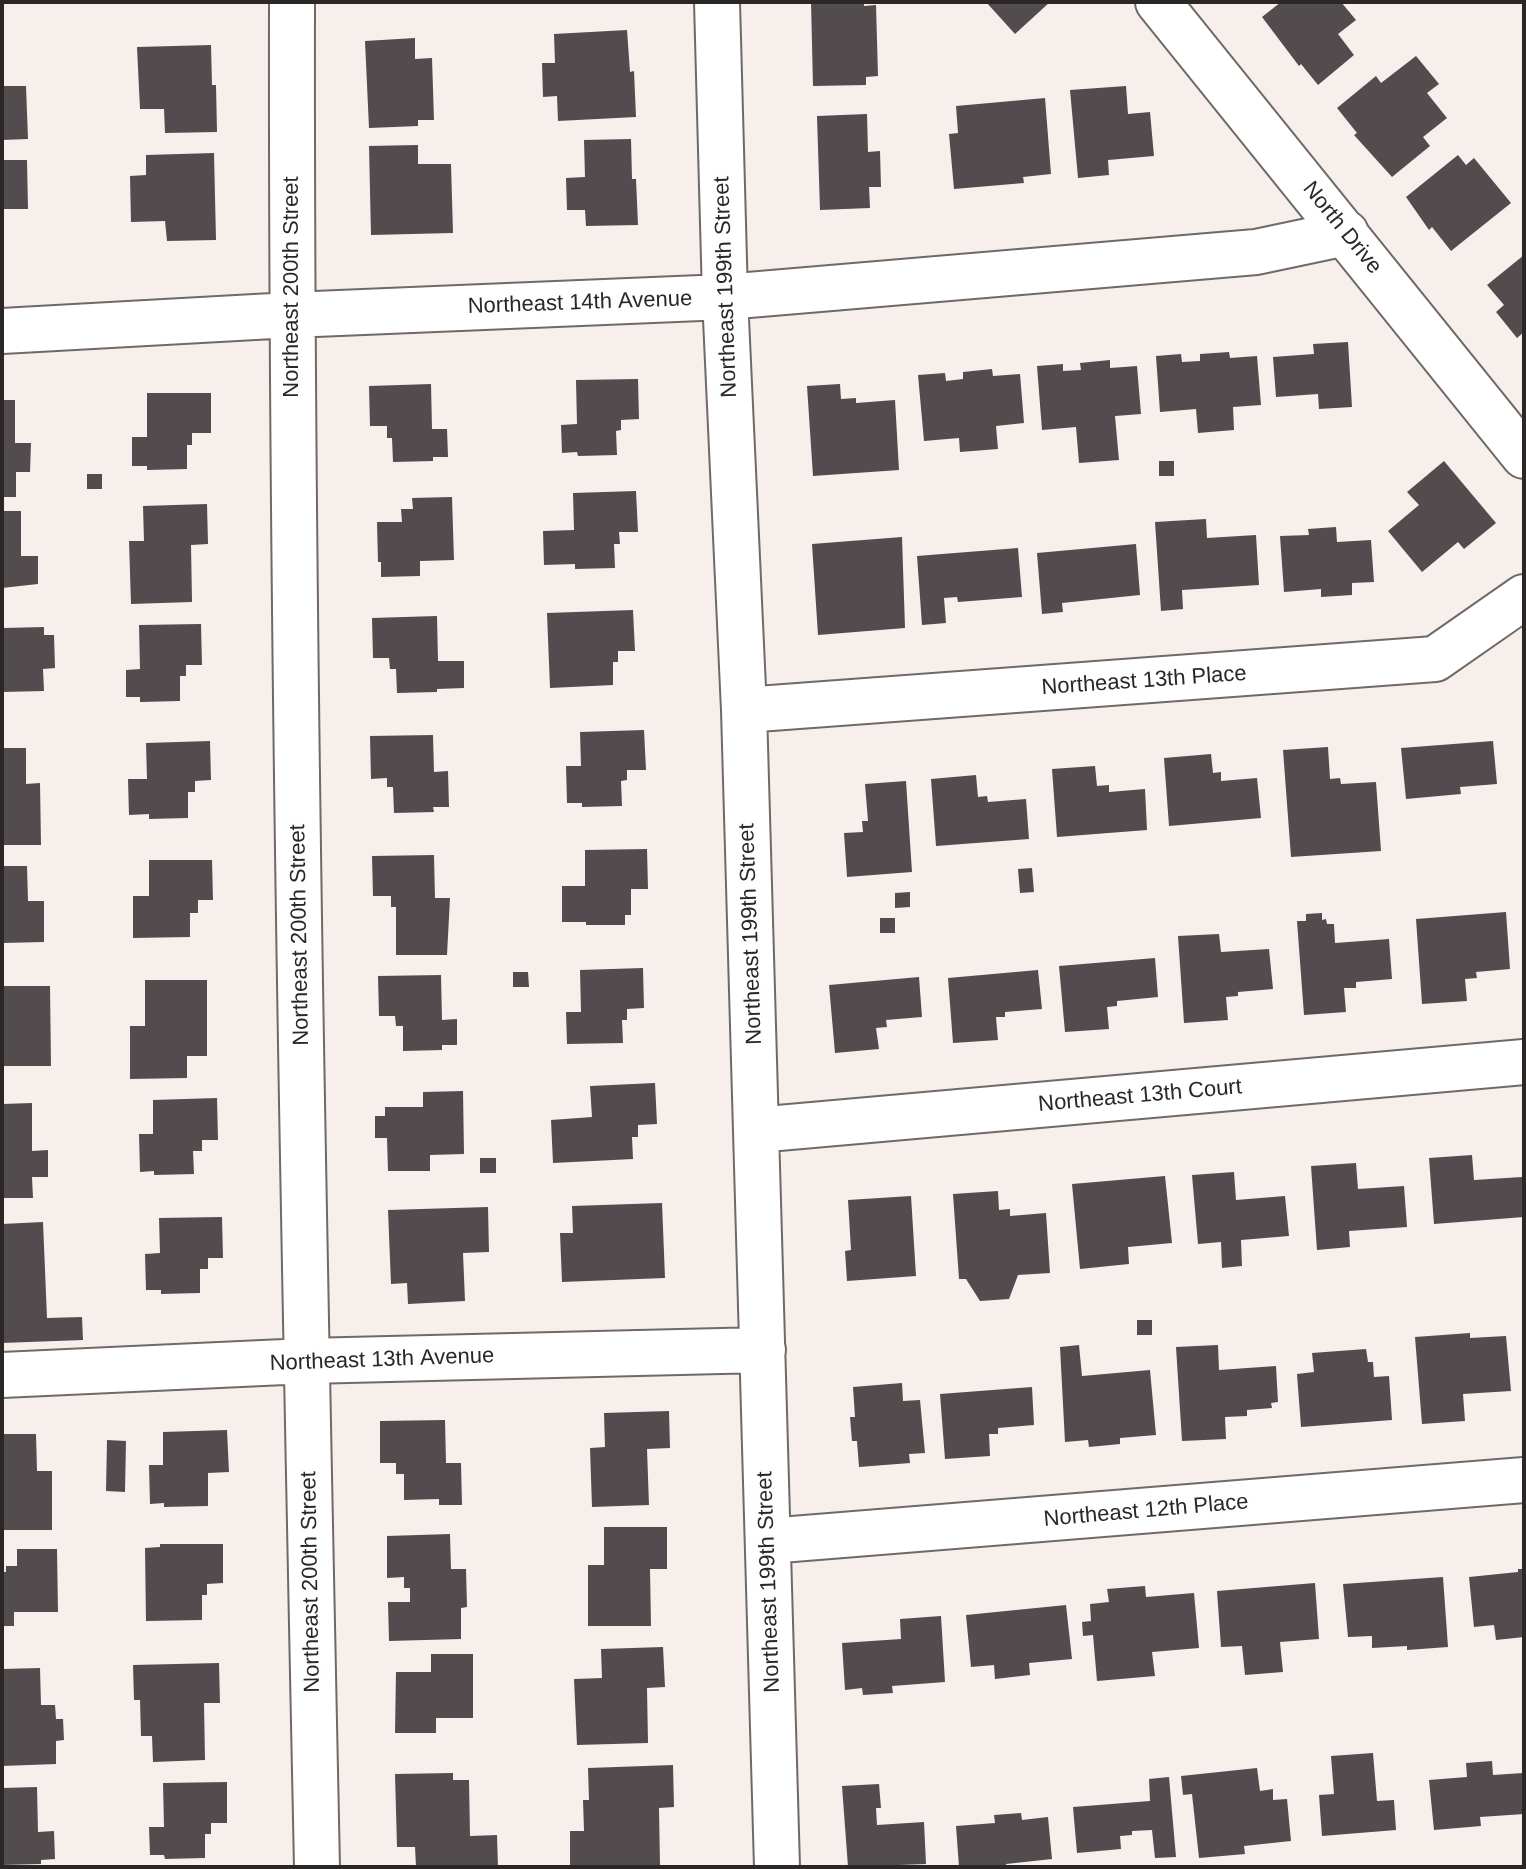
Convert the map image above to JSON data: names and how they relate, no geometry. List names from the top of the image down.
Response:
{
  "streets": {
    "street": [
      "North Drive",
      "Northeast 200th Street",
      "Northeast 199th Street",
      "Northeast 14th Avenue",
      "Northeast 13th Place",
      "Northeast 13th Court",
      "Northeast 13th Avenue",
      "Northeast 12th Place"
    ]
  },
  "crossings": [
    ["North Drive", "Northeast 14th Avenue"],
    ["Northeast 200th Street", "Northeast 14th Avenue"],
    ["Northeast 200th Street", "Northeast 13th Avenue"],
    ["Northeast 199th Street", "Northeast 14th Avenue"],
    ["Northeast 199th Street", "Northeast 13th Place"],
    ["Northeast 199th Street", "Northeast 13th Court"],
    ["Northeast 199th Street", "Northeast 13th Avenue"],
    ["Northeast 199th Street", "Northeast 12th Place"]
  ]
}
